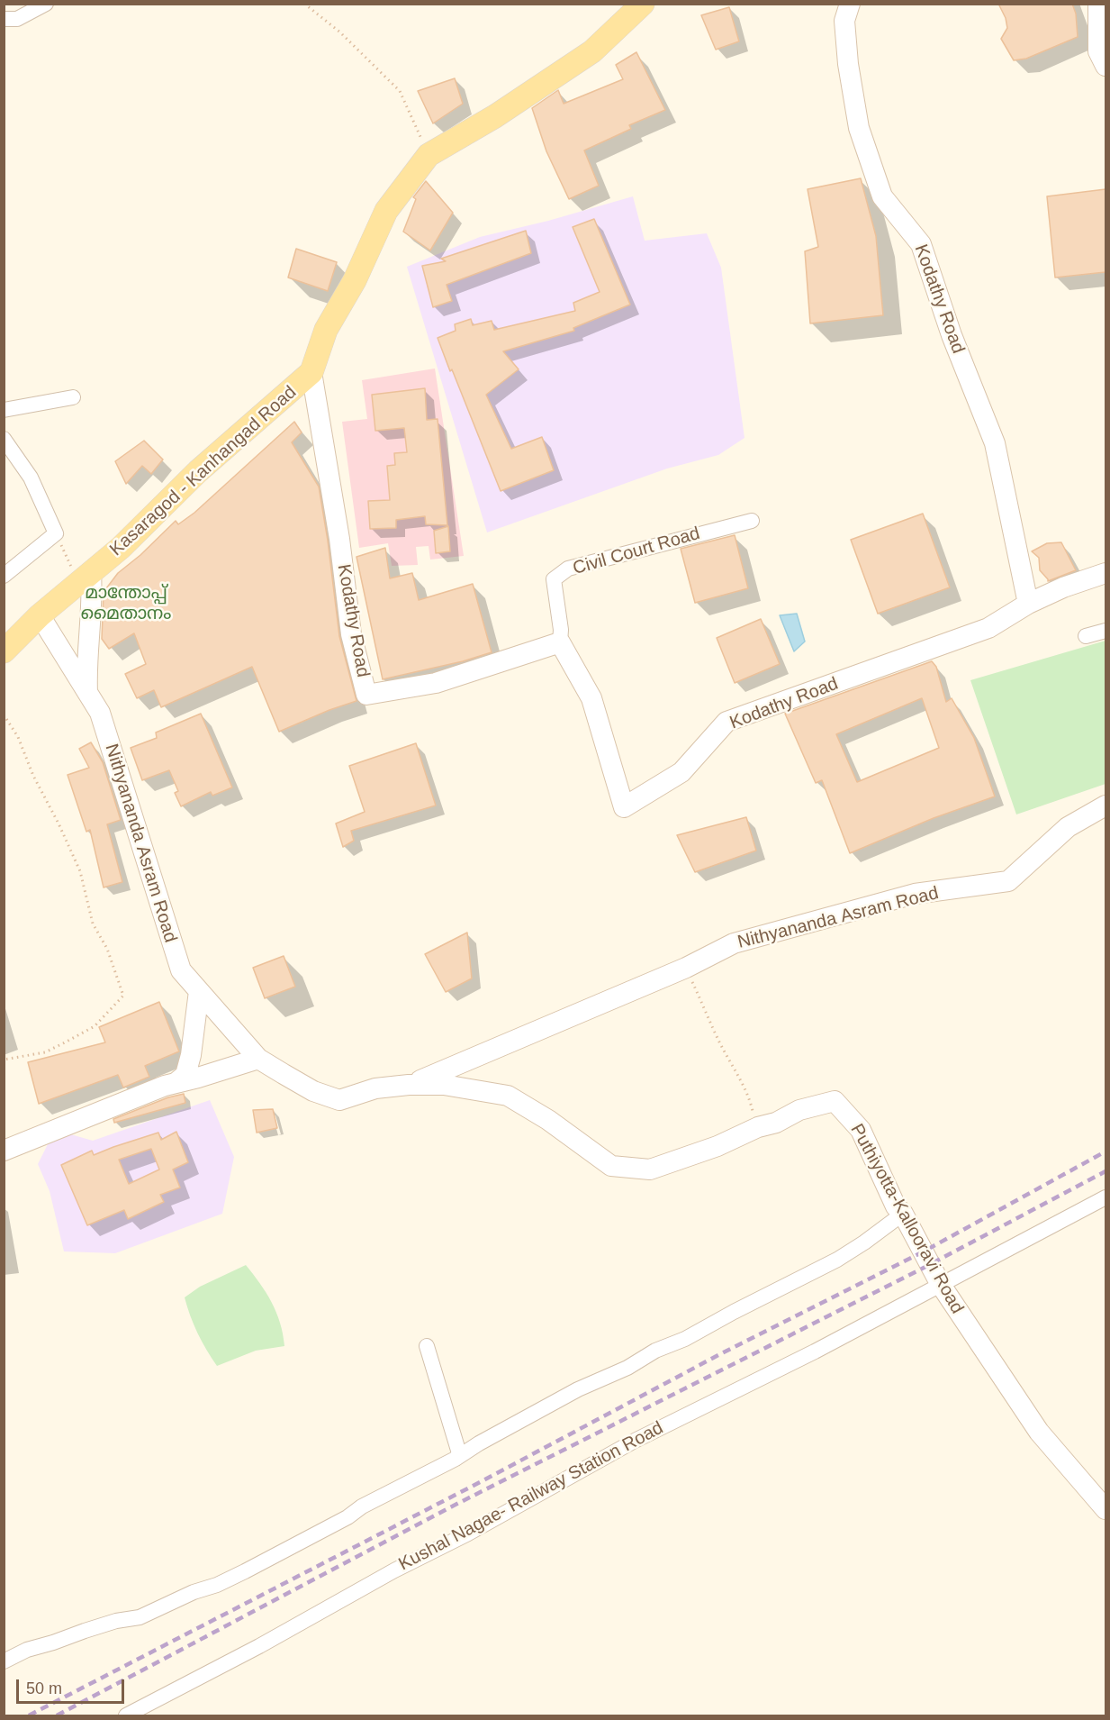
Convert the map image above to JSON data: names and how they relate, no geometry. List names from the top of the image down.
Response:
{
  "streets": {
    "main road": ["Kasaragod - Kanhangad Road"],
    "street": [
      "Kodathy Road",
      "Civil Court Road",
      "Nithyananda Asram Road",
      "Puthiyotta-Kallooravi Road",
      "Kushal Nagae- Railway Station Road"
    ]
  },
  "crossings": [
    ["Kodathy Road", "Kasaragod - Kanhangad Road"],
    ["Kodathy Road", "Civil Court Road"],
    ["Kasaragod - Kanhangad Road", "Nithyananda Asram Road"],
    ["Nithyananda Asram Road", "Puthiyotta-Kallooravi Road"],
    ["Puthiyotta-Kallooravi Road", "Kushal Nagae- Railway Station Road"]
  ],
  "parks": ["മാന്തോപ്പ് മൈതാനം"],
  "scale_bar": "50 m"
}
